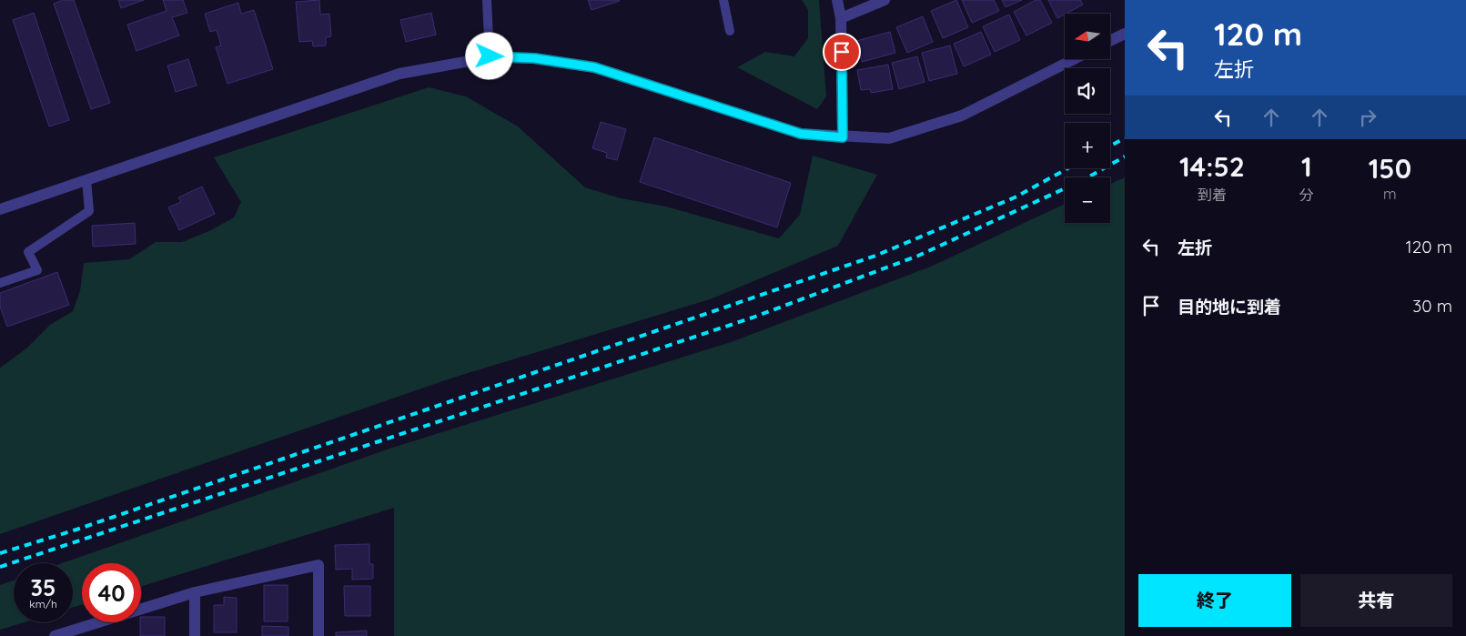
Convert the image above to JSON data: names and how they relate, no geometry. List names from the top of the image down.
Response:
{
  "north": "left",
  "page": {
    "turn": ["120 m", "左折"],
    "map_buttons": ["+", "−"],
    "eta": [
      "14:52",
      "到着",
      "1",
      "分",
      "150",
      "m"
    ],
    "list": [
      {
        "name": "左折",
        "value": "120 m"
      },
      {
        "name": "目的地に到着",
        "value": "30 m"
      }
    ],
    "speed": "35 km/h",
    "limit": "40",
    "buttons": ["終了", "共有"]
  }
}
